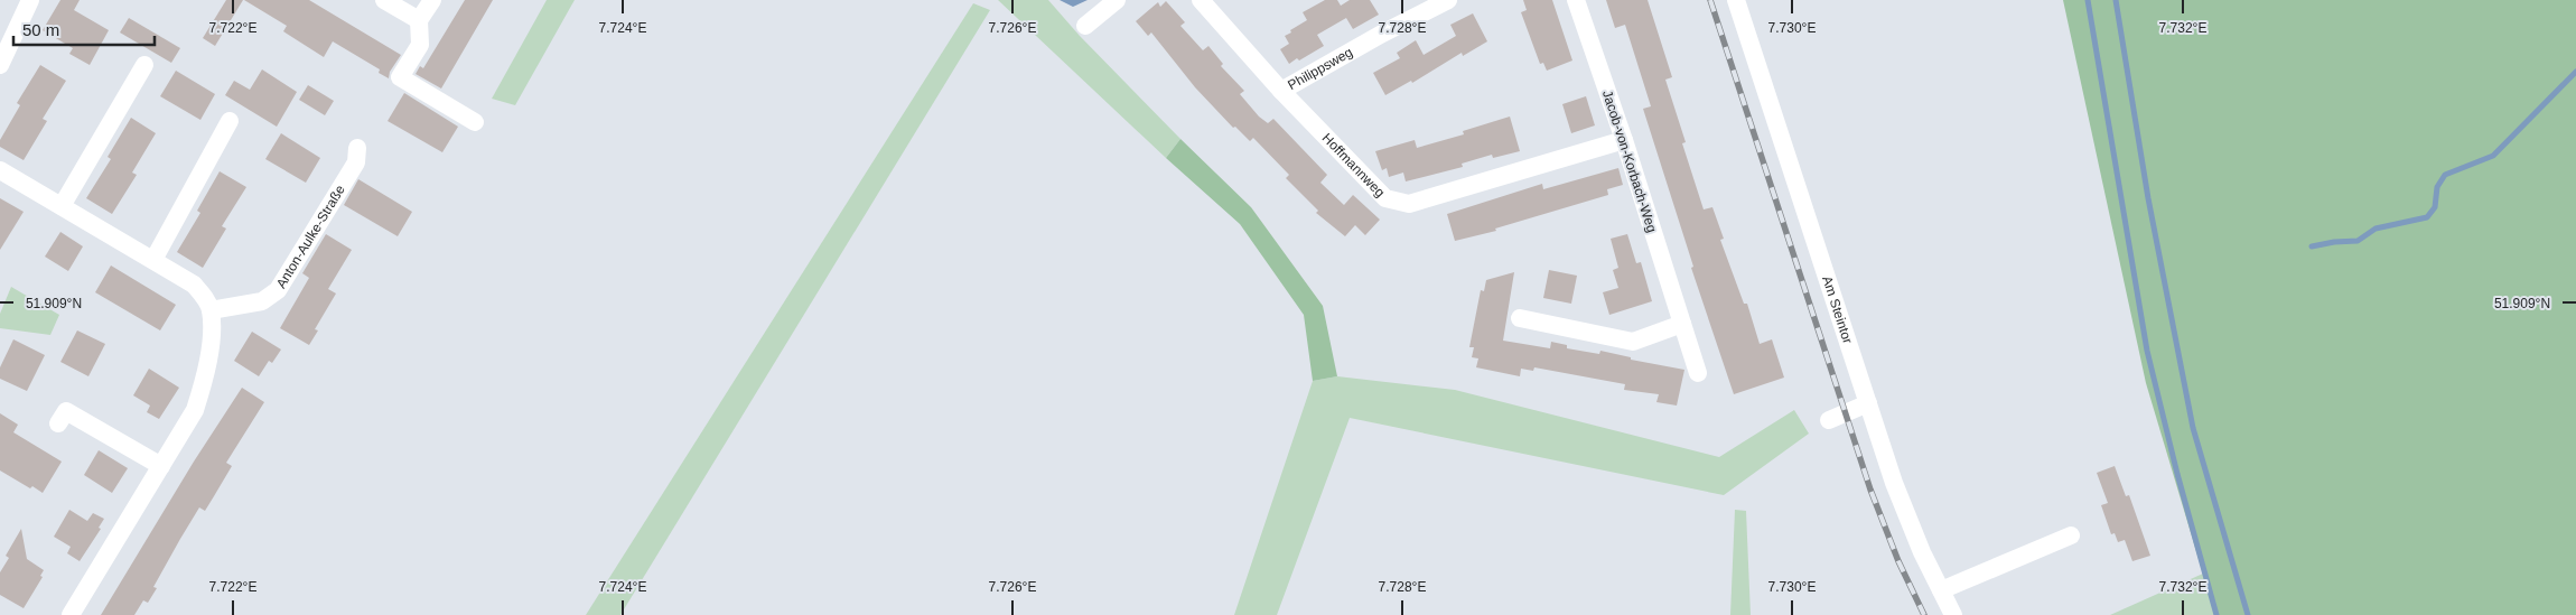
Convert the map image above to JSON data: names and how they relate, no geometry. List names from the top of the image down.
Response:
{
  "streets": {
    "street": [
      "Philippsweg",
      "Jacob-von-Korbach-Weg",
      "Hoffmannweg",
      "Anton-Aulke-Straße",
      "Am Steintor"
    ]
  },
  "crossings": [
    ["Philippsweg", "Hoffmannweg"],
    ["Jacob-von-Korbach-Weg", "Hoffmannweg"]
  ],
  "scale_bar": "50 m",
  "coordinates": [
    "7.722°E",
    "7.724°E",
    "7.726°E",
    "7.728°E",
    "7.730°E",
    "7.732°E",
    "51.909°N"
  ]
}
